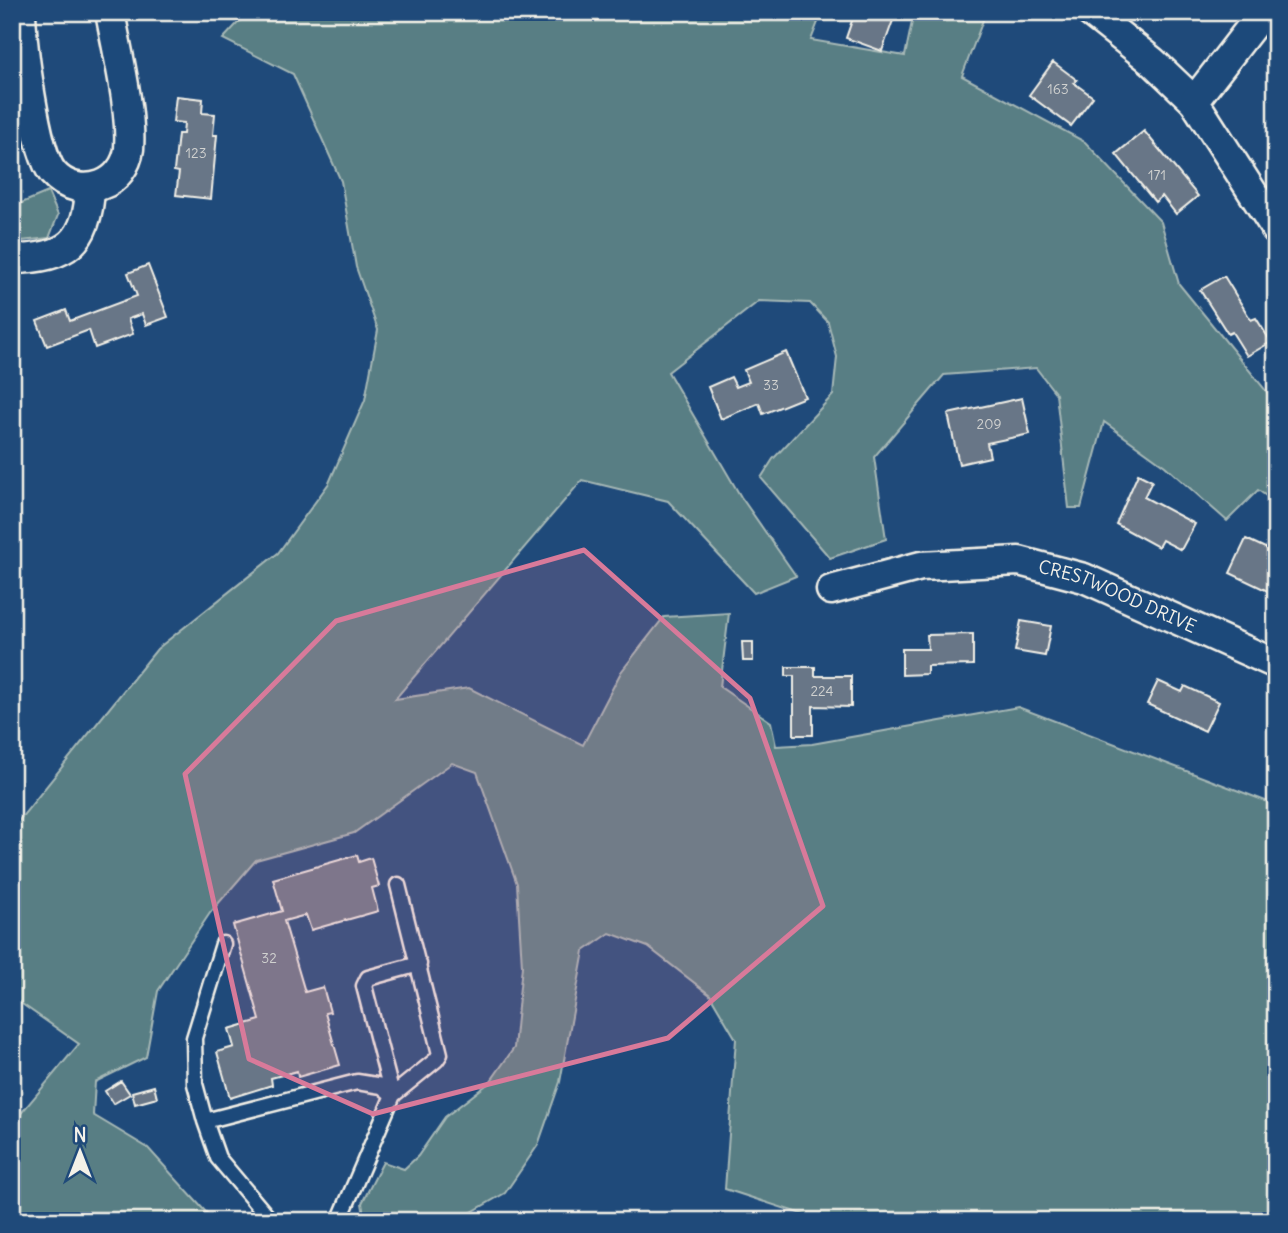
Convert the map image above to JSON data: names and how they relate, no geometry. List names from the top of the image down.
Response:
{
  "streets": {
    "street": ["CRESTWOOD DRIVE"]
  },
  "house_numbers": [
    "163",
    "123",
    "171",
    "33",
    "209",
    "224",
    "32"
  ],
  "north": "top"
}
